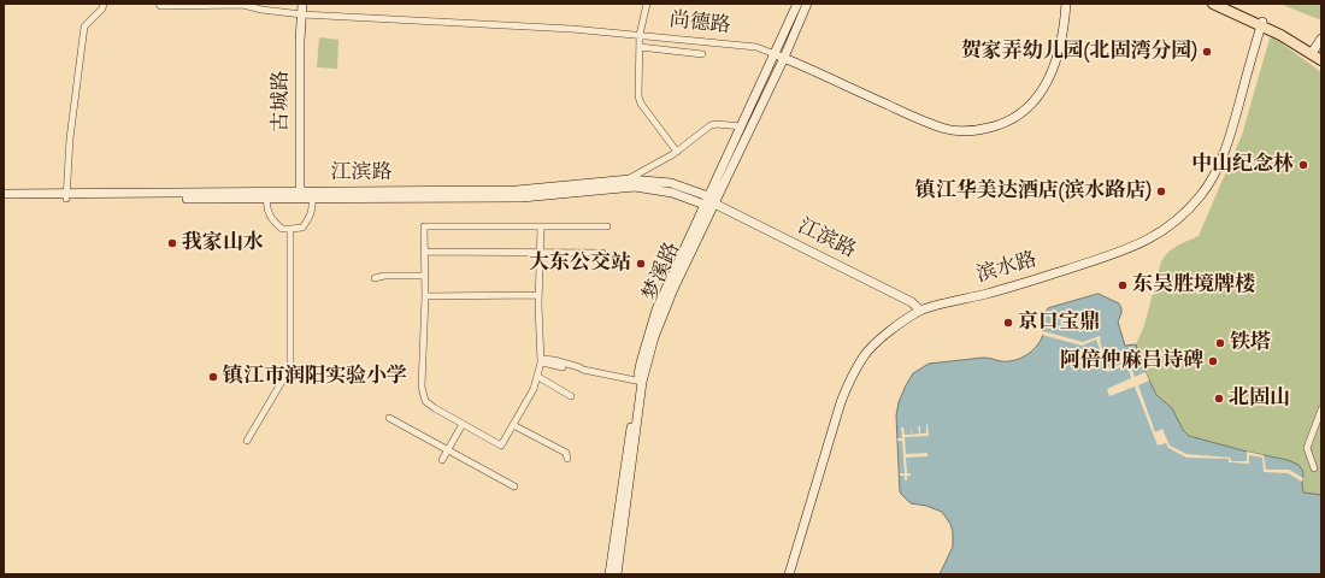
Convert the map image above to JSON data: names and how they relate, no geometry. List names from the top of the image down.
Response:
{
  "streets": {
    "main road": [
      "古城路",
      "江滨路",
      "滨水路",
      "梦溪路"
    ],
    "street": ["尚德路"]
  },
  "crossings": [
    ["尚德路", "古城路"],
    ["尚德路", "梦溪路"],
    ["古城路", "江滨路"],
    ["江滨路", "滨水路"],
    ["江滨路", "梦溪路"]
  ],
  "places": [
    "贺家弄幼儿园(北固湾分园)",
    "中山纪念林",
    "镇江华美达酒店(滨水路店)",
    "我家山水",
    "大东公交站",
    "东吴胜境牌楼",
    "京口宝鼎",
    "铁塔",
    "阿倍仲麻吕诗碑",
    "镇江市润阳实验小学",
    "北固山"
  ]
}
